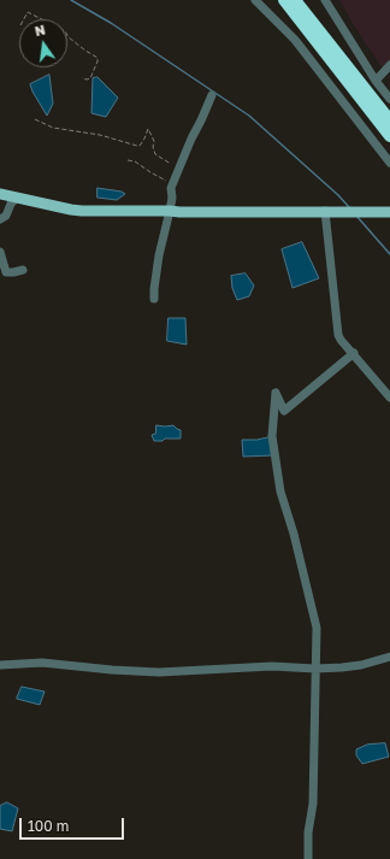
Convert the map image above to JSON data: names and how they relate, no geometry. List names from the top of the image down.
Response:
{
  "scale_bar": "100 m",
  "north": "top"
}
